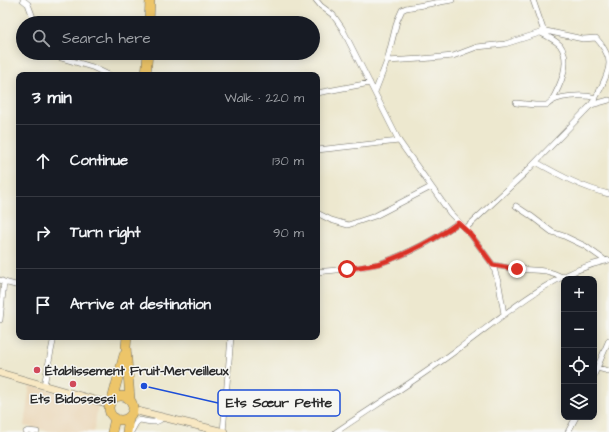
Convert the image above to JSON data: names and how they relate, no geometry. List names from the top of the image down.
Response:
{
  "places": ["Établissement Fruit-Merveilleux", "Ets Bidossessi", "Ets Sœur Petite"],
  "page": {
    "search": "Search here",
    "heading": ["3 min", "Walk · 220 m"],
    "list": [
      ["Continue", "130 m"],
      ["Turn right", "90 m"],
      "Arrive at destination"
    ],
    "map_buttons": ["+", "−"]
  }
}
